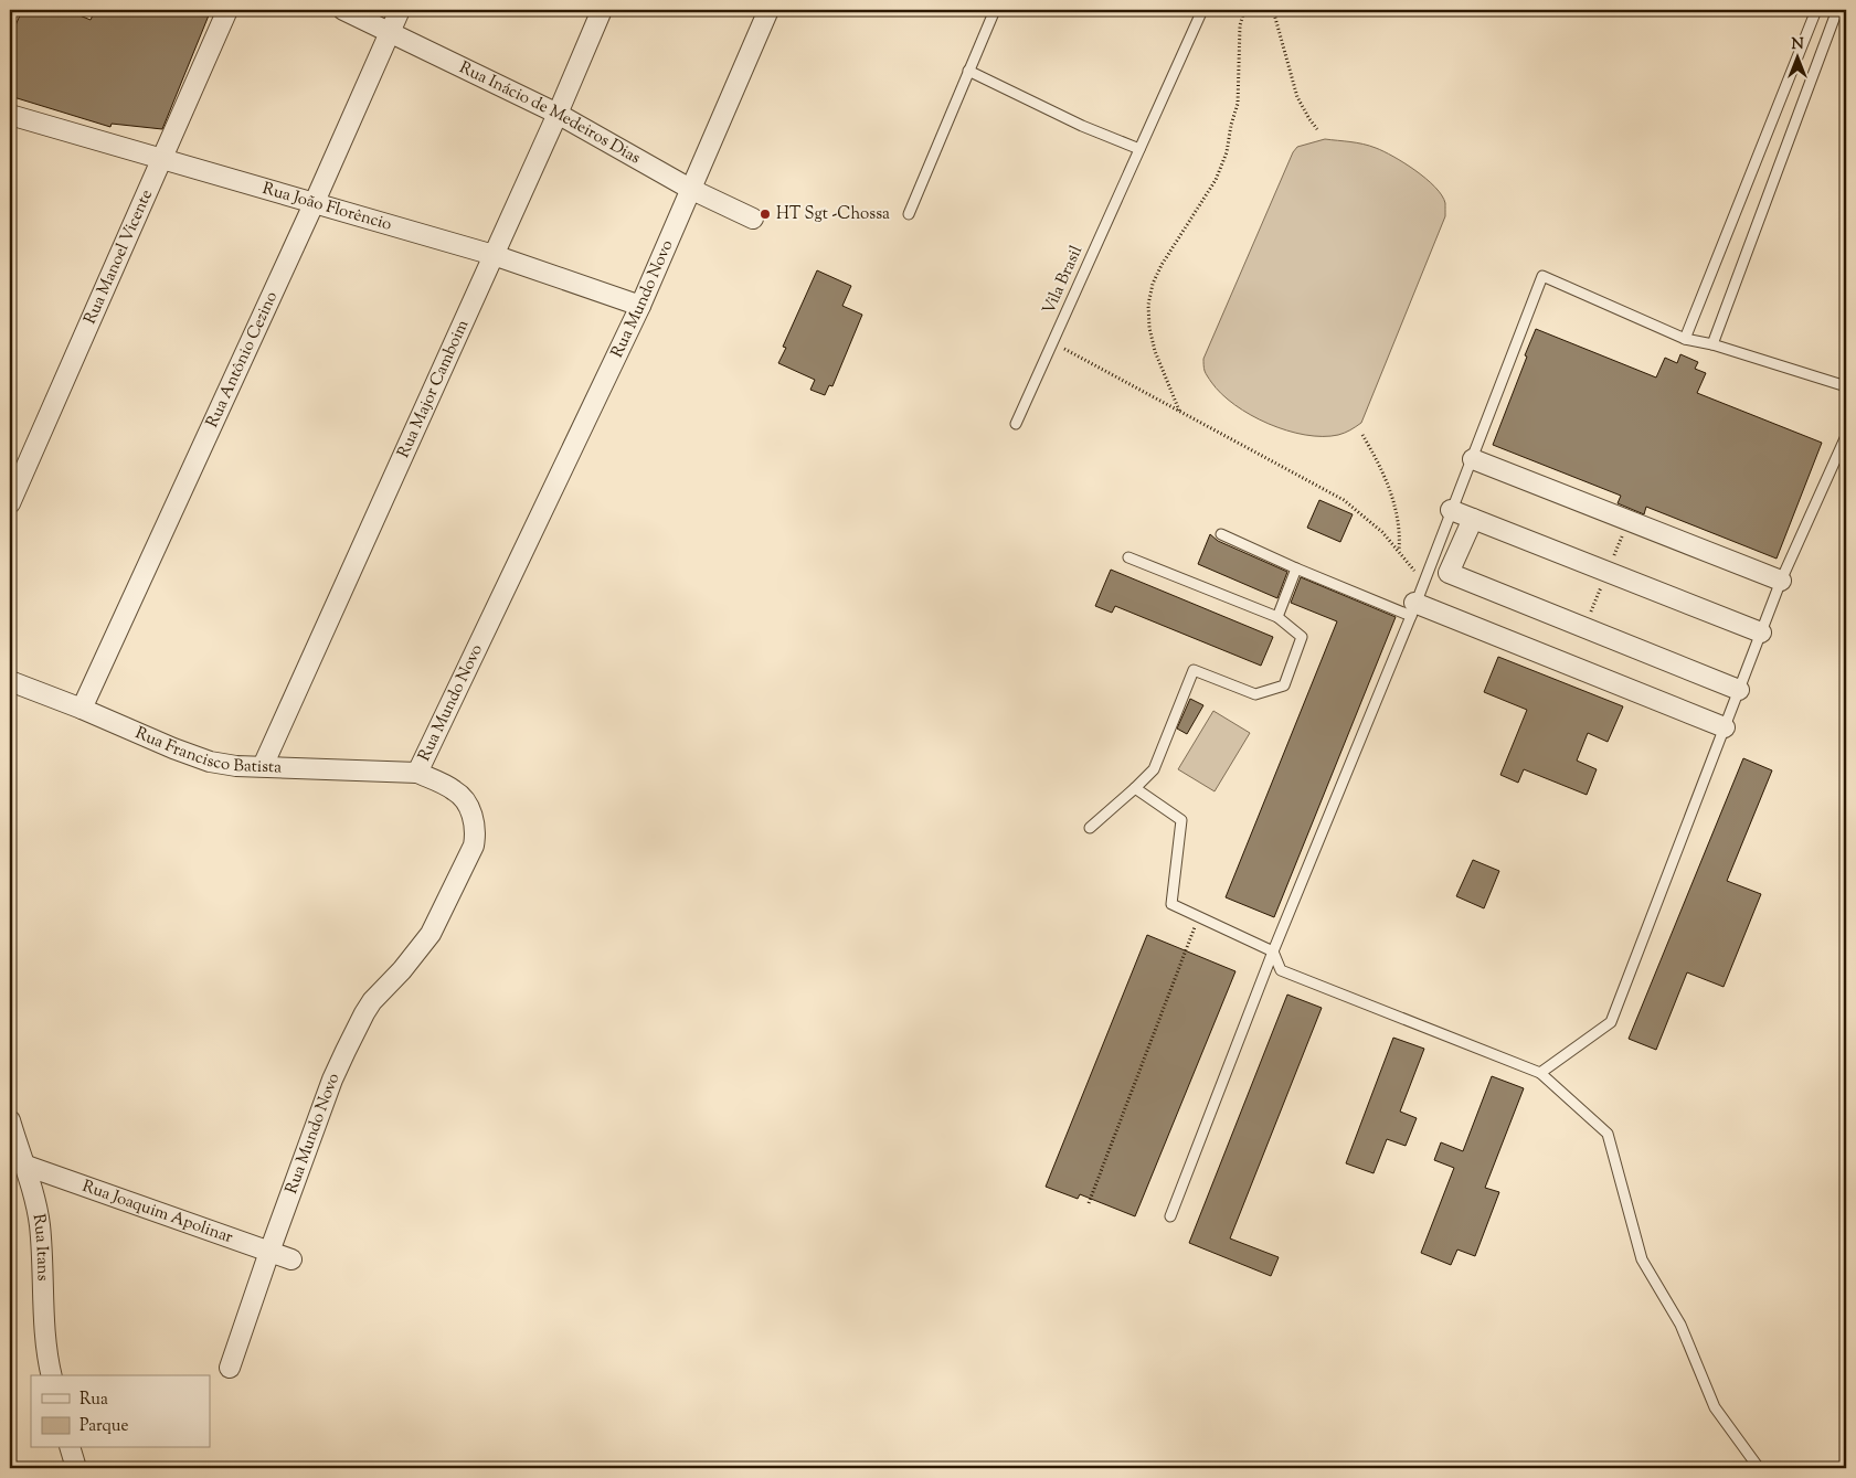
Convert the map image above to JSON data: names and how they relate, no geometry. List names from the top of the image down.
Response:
{
  "streets": {
    "street": [
      "Rua Inácio de Medeiros Dias",
      "Rua João Florêncio",
      "Rua Manoel Vicente",
      "Rua Mundo Novo",
      "Rua Antônio Cezino",
      "Rua Major Camboim",
      "Rua Francisco Batista",
      "Rua Joaquim Apolinar",
      "Rua Itans"
    ],
    "lane": ["Vila Brasil"]
  },
  "crossings": [
    ["Rua Inácio de Medeiros Dias", "Rua Mundo Novo"],
    ["Rua Inácio de Medeiros Dias", "Rua Antônio Cezino"],
    ["Rua Inácio de Medeiros Dias", "Rua Major Camboim"],
    ["Rua João Florêncio", "Rua Manoel Vicente"],
    ["Rua João Florêncio", "Rua Mundo Novo"],
    ["Rua João Florêncio", "Rua Antônio Cezino"],
    ["Rua João Florêncio", "Rua Major Camboim"],
    ["Rua Mundo Novo", "Rua Francisco Batista"],
    ["Rua Mundo Novo", "Rua Joaquim Apolinar"],
    ["Rua Antônio Cezino", "Rua Francisco Batista"],
    ["Rua Major Camboim", "Rua Francisco Batista"],
    ["Rua Joaquim Apolinar", "Rua Itans"]
  ],
  "places": ["HT Sgt -Chossa"],
  "legend": ["Rua", "Parque"],
  "north": "top"
}
